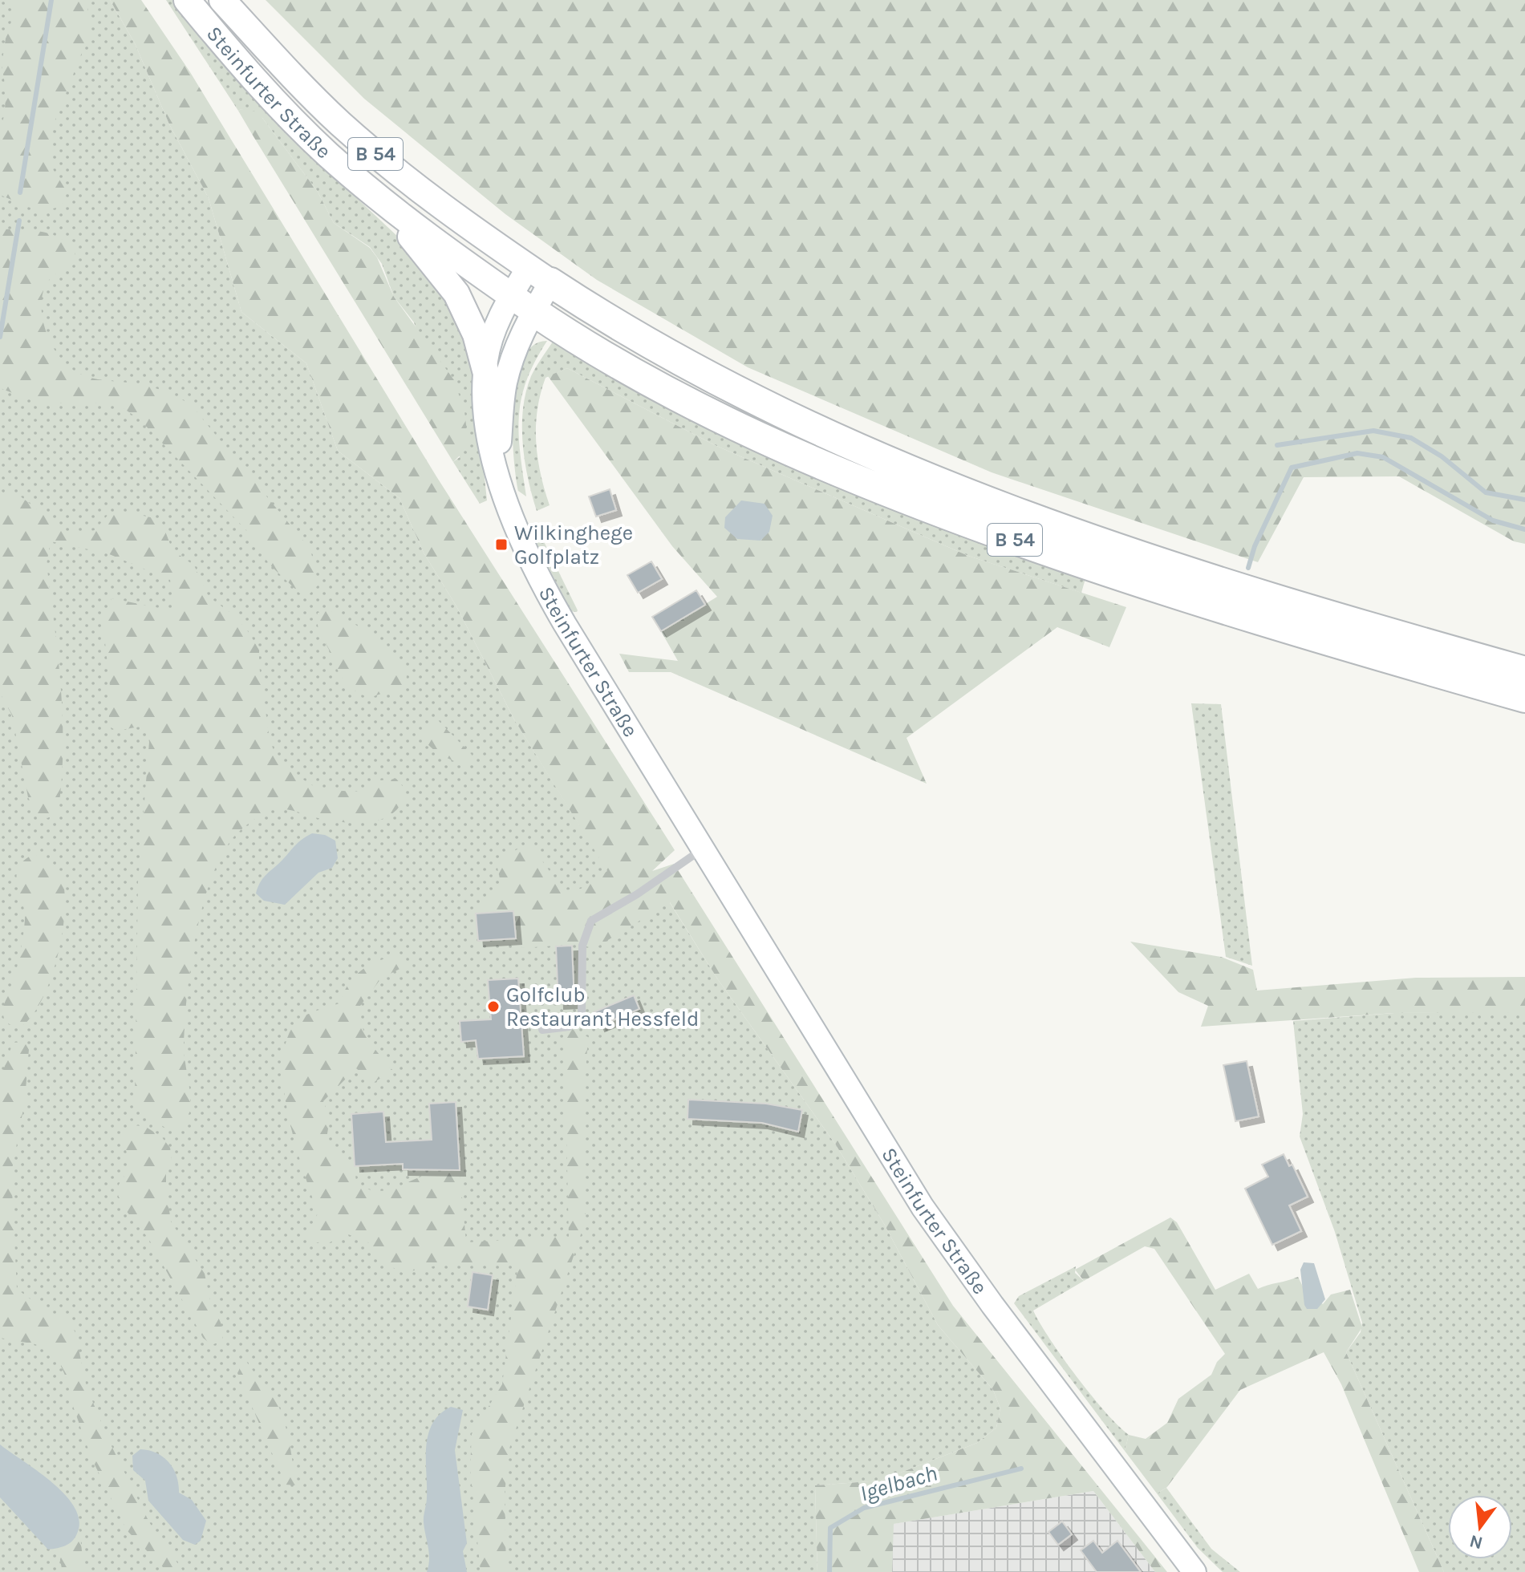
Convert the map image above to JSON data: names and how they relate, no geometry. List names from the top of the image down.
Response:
{
  "streets": {
    "highway": ["B 54"],
    "main road": ["Steinfurter Straße"]
  },
  "crossings": [
    ["Steinfurter Straße", "B 54"]
  ],
  "water": ["Igelbach"],
  "places": {
    "transit": ["Wilkinghege Golfplatz"],
    "other": ["Golfclub Restaurant Hessfeld"]
  },
  "north": "bottom"
}
